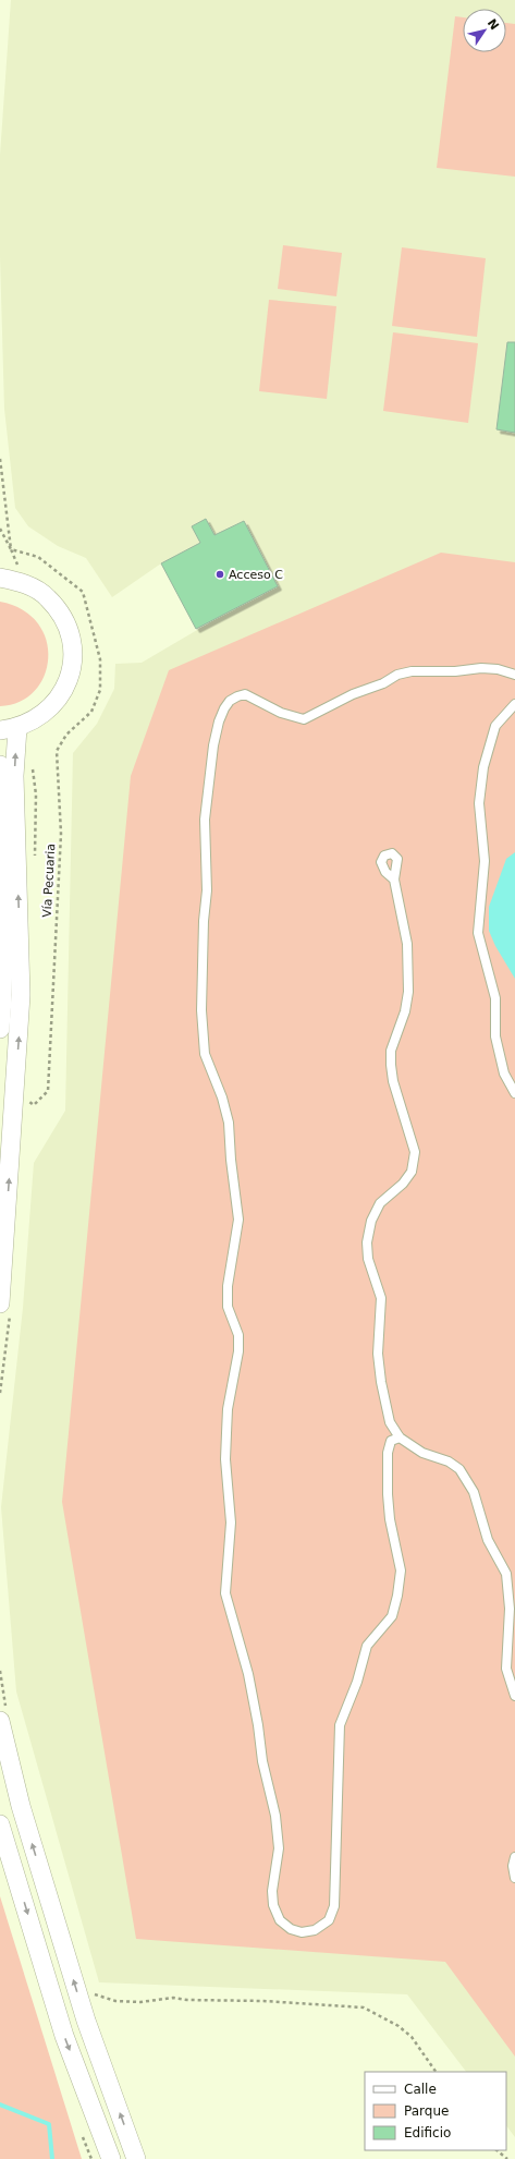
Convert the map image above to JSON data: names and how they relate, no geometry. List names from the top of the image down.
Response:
{
  "streets": {
    "path": ["Vía Pecuaria"]
  },
  "places": ["Acceso C"],
  "legend": ["Calle", "Parque", "Edificio"],
  "north": "top right"
}
